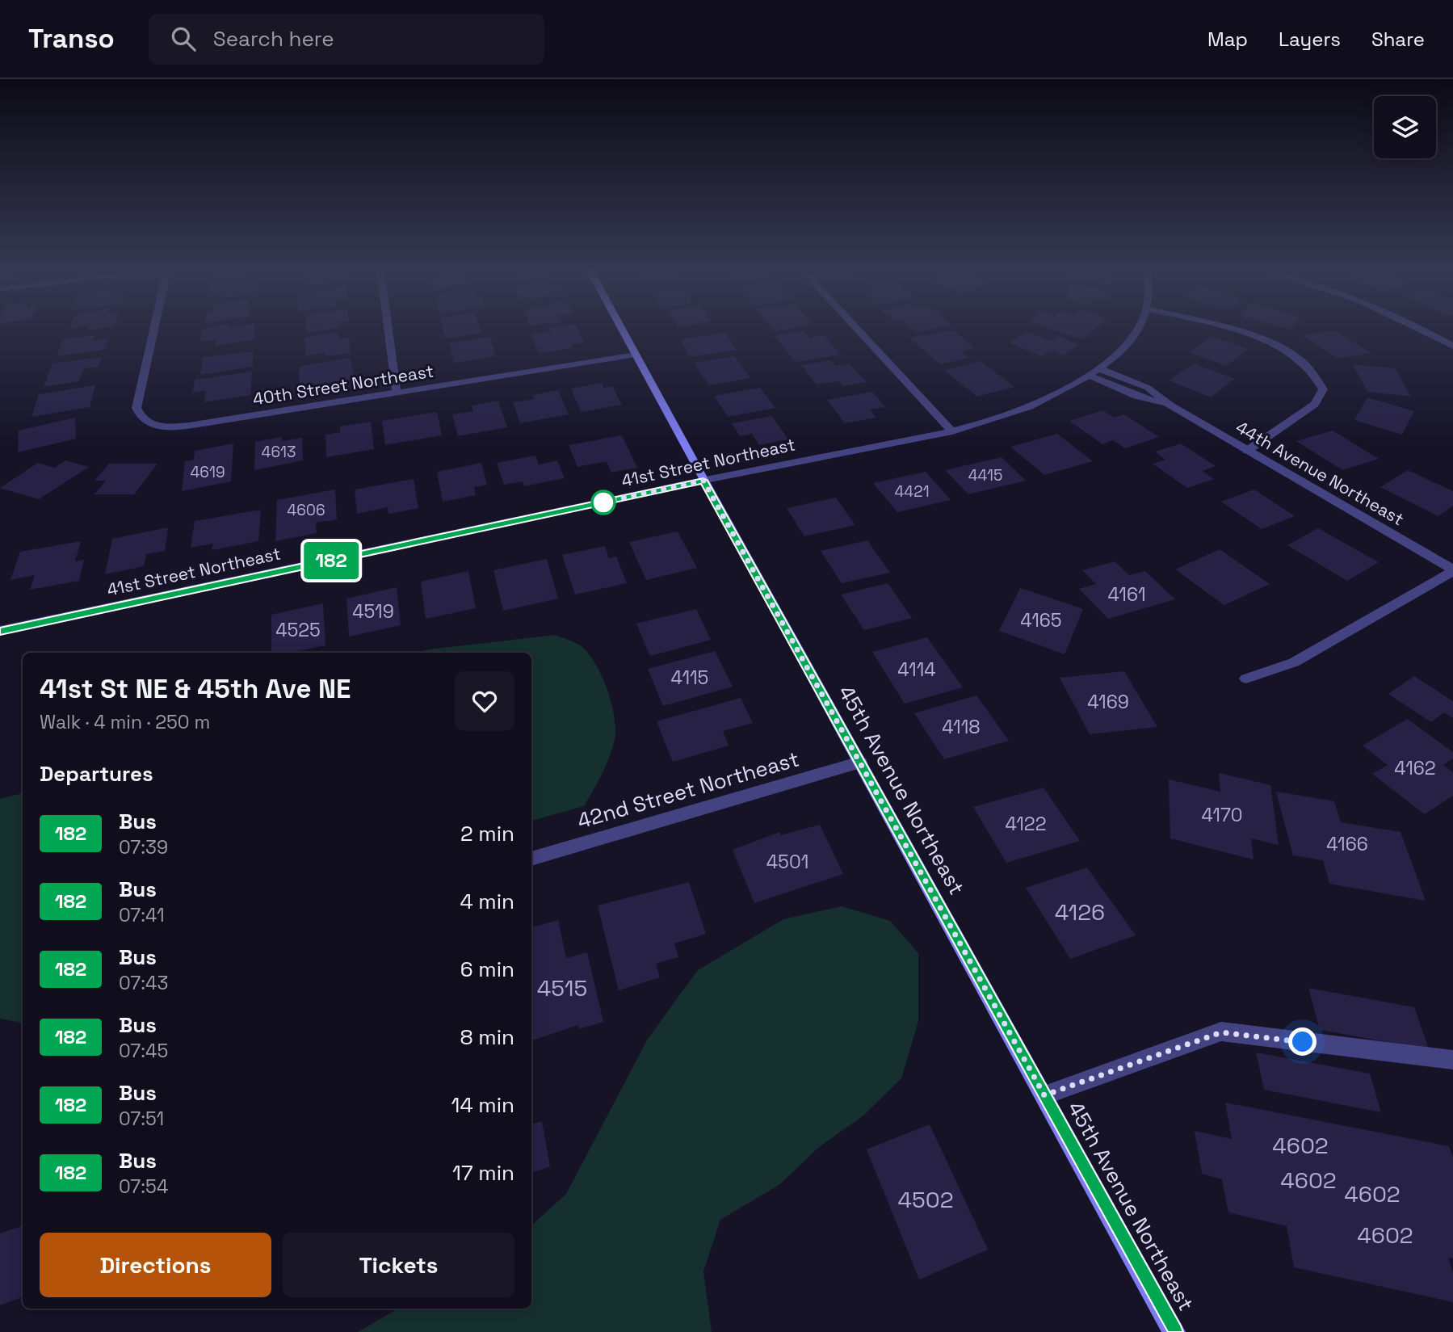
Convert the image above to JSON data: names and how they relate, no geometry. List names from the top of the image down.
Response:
{
  "streets": {
    "street": [
      "40th Street Northeast",
      "41st Street Northeast",
      "44th Avenue Northeast",
      "42nd Street Northeast",
      "45th Avenue Northeast"
    ]
  },
  "crossings": [
    ["40th Street Northeast", "45th Avenue Northeast"],
    ["41st Street Northeast", "44th Avenue Northeast"],
    ["41st Street Northeast", "45th Avenue Northeast"],
    ["42nd Street Northeast", "45th Avenue Northeast"]
  ],
  "lines": ["bus line 182"],
  "house_numbers": [
    "4613",
    "4619",
    "4415",
    "4421",
    "4606",
    "4161",
    "4519",
    "4165",
    "4525",
    "4114",
    "4115",
    "4169",
    "4118",
    "4162",
    "4170",
    "4122",
    "4166",
    "4501",
    "4126",
    "4515",
    "4602",
    "4602",
    "4602",
    "4502",
    "4602"
  ],
  "page": {
    "header": "Transo",
    "search": "Search here",
    "nav": ["Map", "Layers", "Share"],
    "on_map": "182",
    "heading": [
      ["41st St NE & 45th Ave NE", "Walk · 4 min · 250 m"],
      "Departures"
    ],
    "list": [
      {
        "mark": "182",
        "name": "Bus",
        "note": "07:39",
        "value": "2 min"
      },
      {
        "mark": "182",
        "name": "Bus",
        "note": "07:41",
        "value": "4 min"
      },
      {
        "mark": "182",
        "name": "Bus",
        "note": "07:43",
        "value": "6 min"
      },
      {
        "mark": "182",
        "name": "Bus",
        "note": "07:45",
        "value": "8 min"
      },
      {
        "mark": "182",
        "name": "Bus",
        "note": "07:51",
        "value": "14 min"
      },
      {
        "mark": "182",
        "name": "Bus",
        "note": "07:54",
        "value": "17 min"
      }
    ],
    "buttons": ["Directions", "Tickets"]
  }
}
